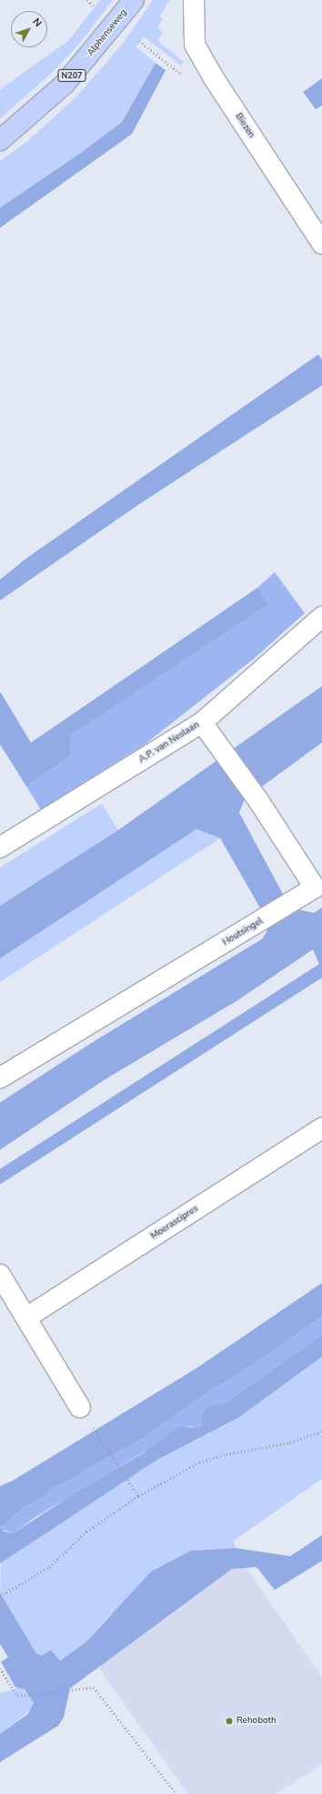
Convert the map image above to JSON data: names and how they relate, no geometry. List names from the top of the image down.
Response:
{
  "streets": {
    "main road": ["Alphenseweg", "N207"],
    "street": [
      "Biezen",
      "A.P. van Neslaan",
      "Houtsingel",
      "Moerascipres"
    ]
  },
  "crossings": [
    ["A.P. van Neslaan", "Houtsingel"]
  ],
  "places": ["Rehoboth"],
  "north": "top right"
}
